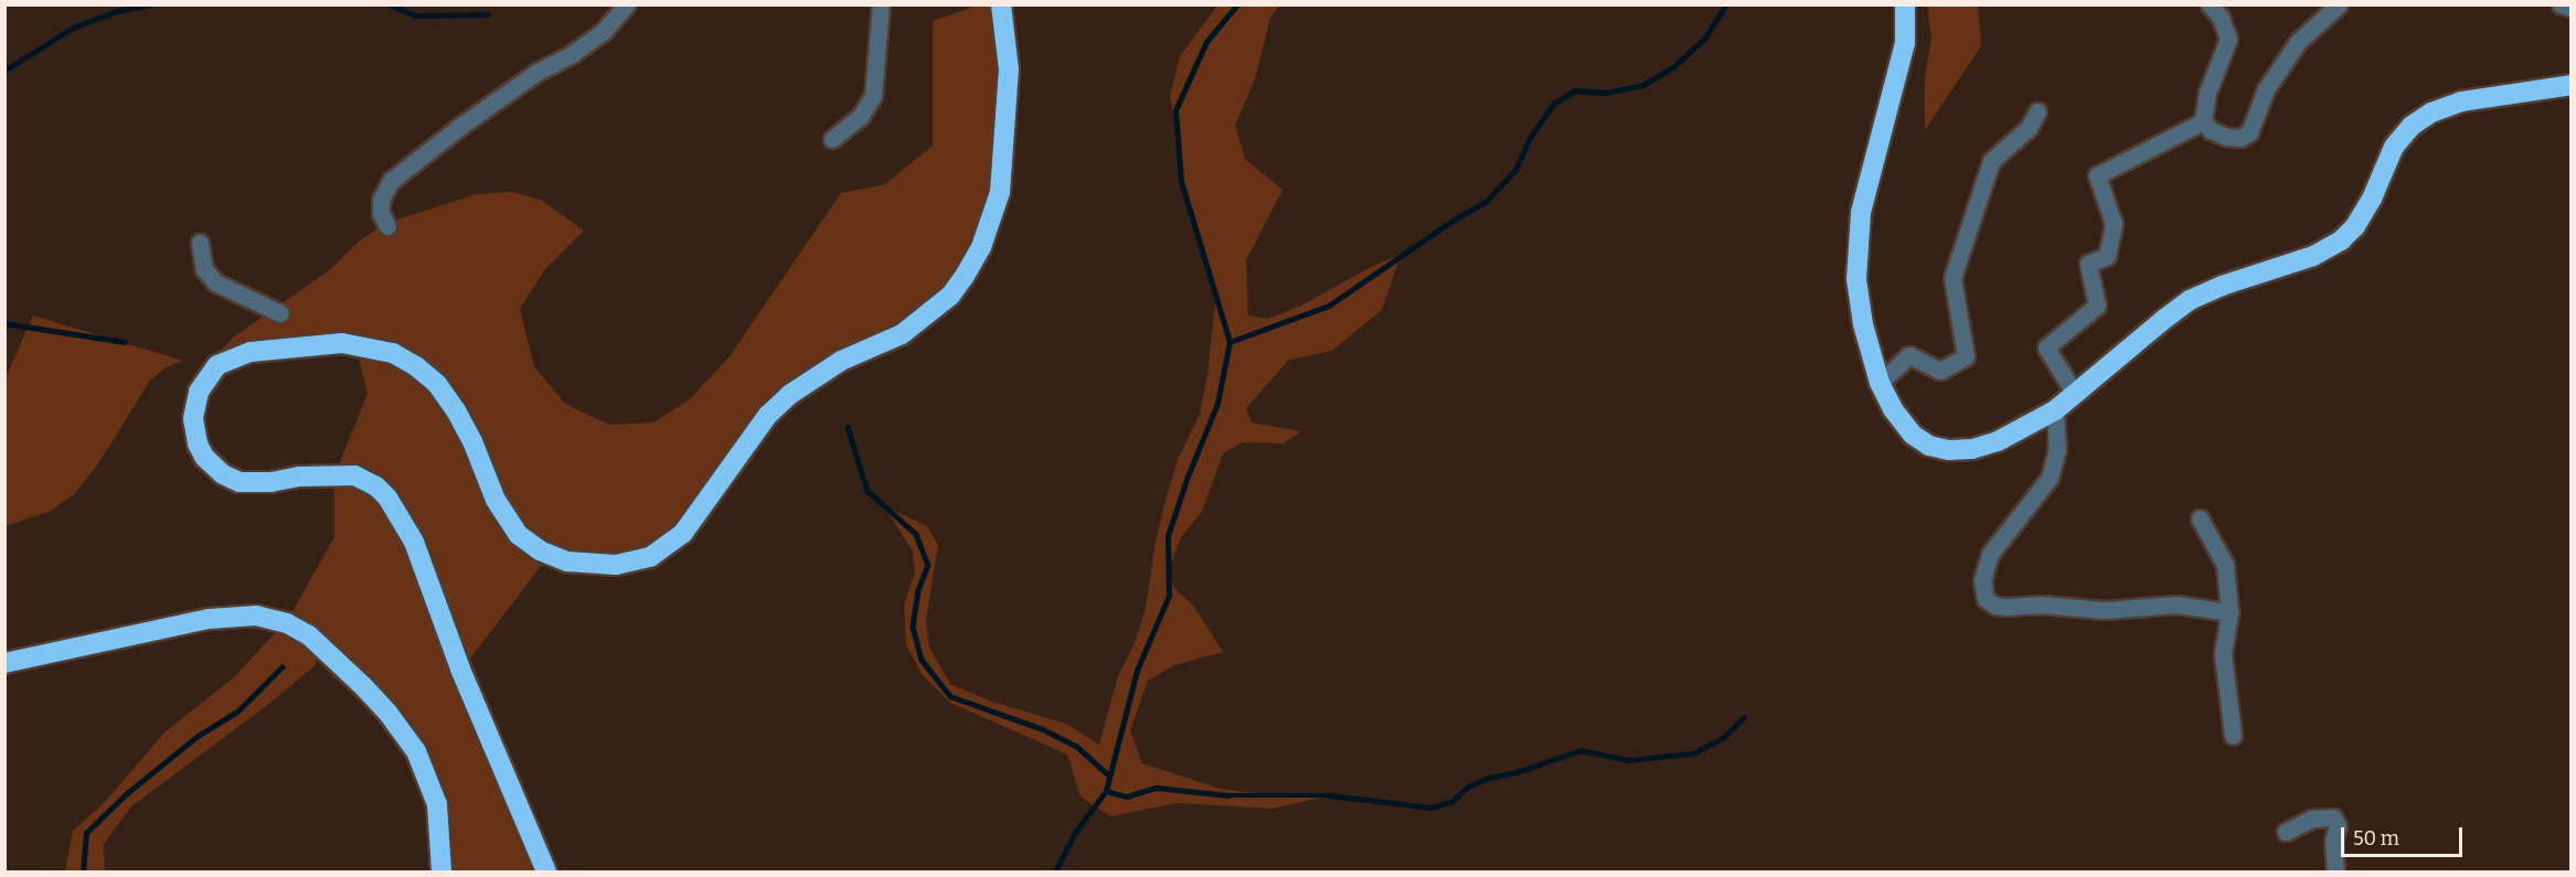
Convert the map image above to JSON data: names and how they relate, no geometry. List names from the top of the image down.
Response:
{
  "scale_bar": "50 m"
}
